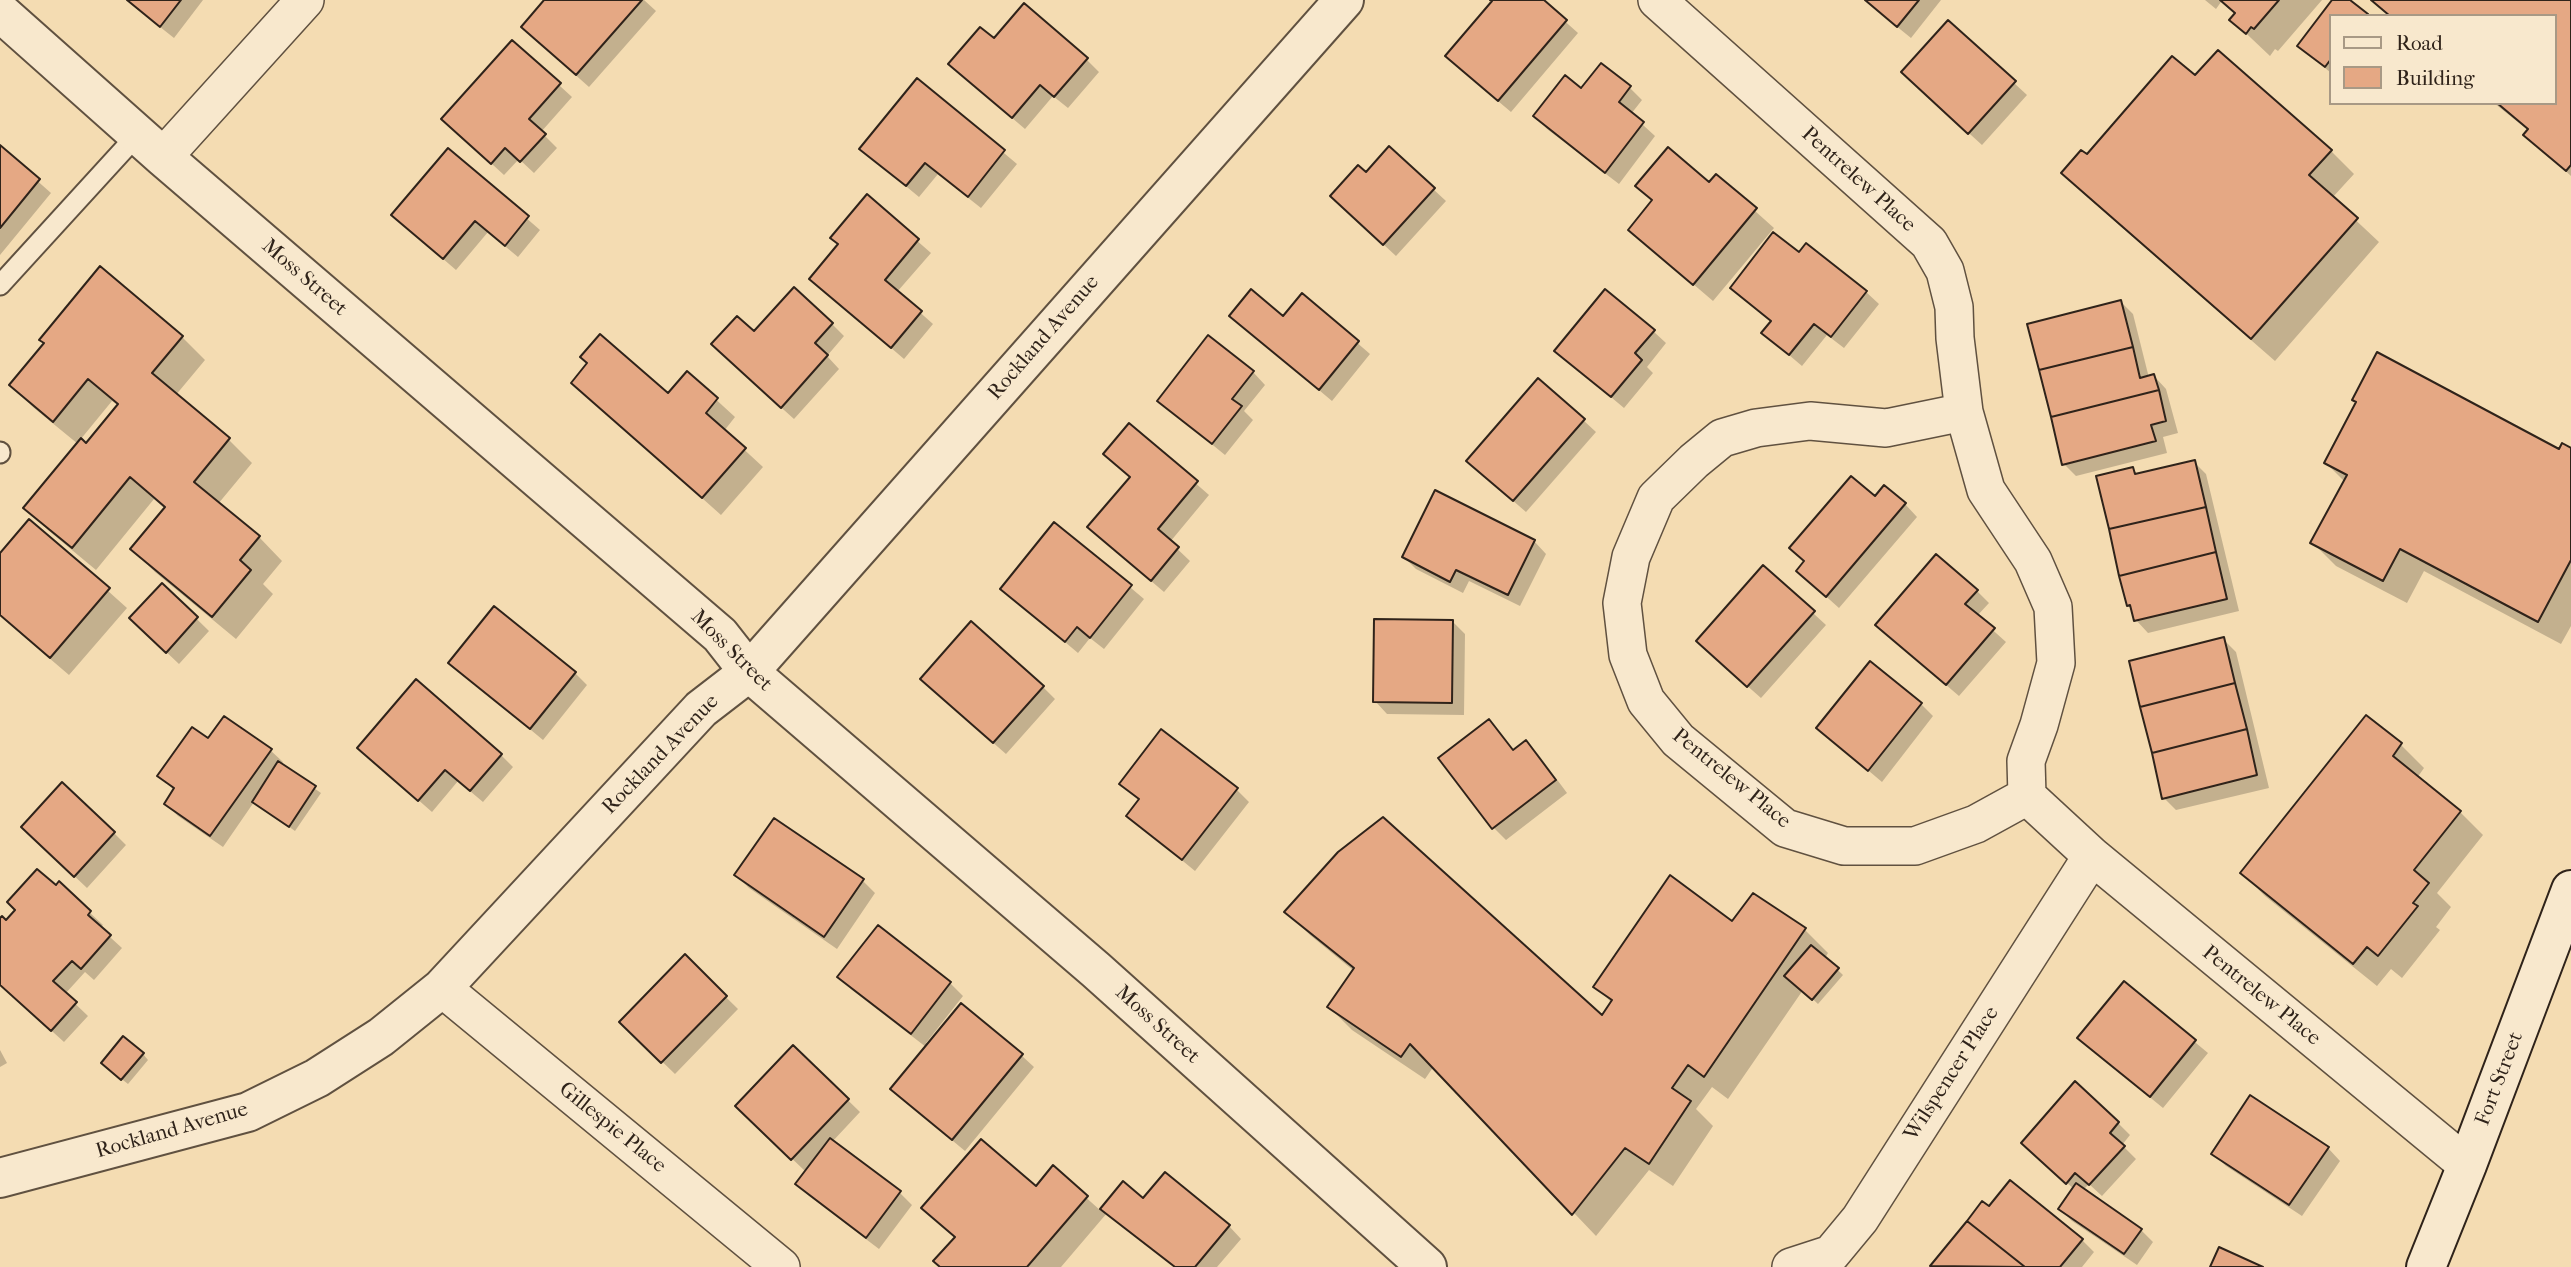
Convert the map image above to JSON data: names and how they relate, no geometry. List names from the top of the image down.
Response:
{
  "streets": {
    "street": [
      "Pentrelew Place",
      "Moss Street",
      "Rockland Avenue",
      "Wilspencer Place",
      "Fort Street",
      "Gillespie Place"
    ]
  },
  "crossings": [
    ["Pentrelew Place", "Wilspencer Place"],
    ["Pentrelew Place", "Fort Street"],
    ["Moss Street", "Rockland Avenue"],
    ["Rockland Avenue", "Gillespie Place"]
  ],
  "legend": ["Road", "Building"]
}
